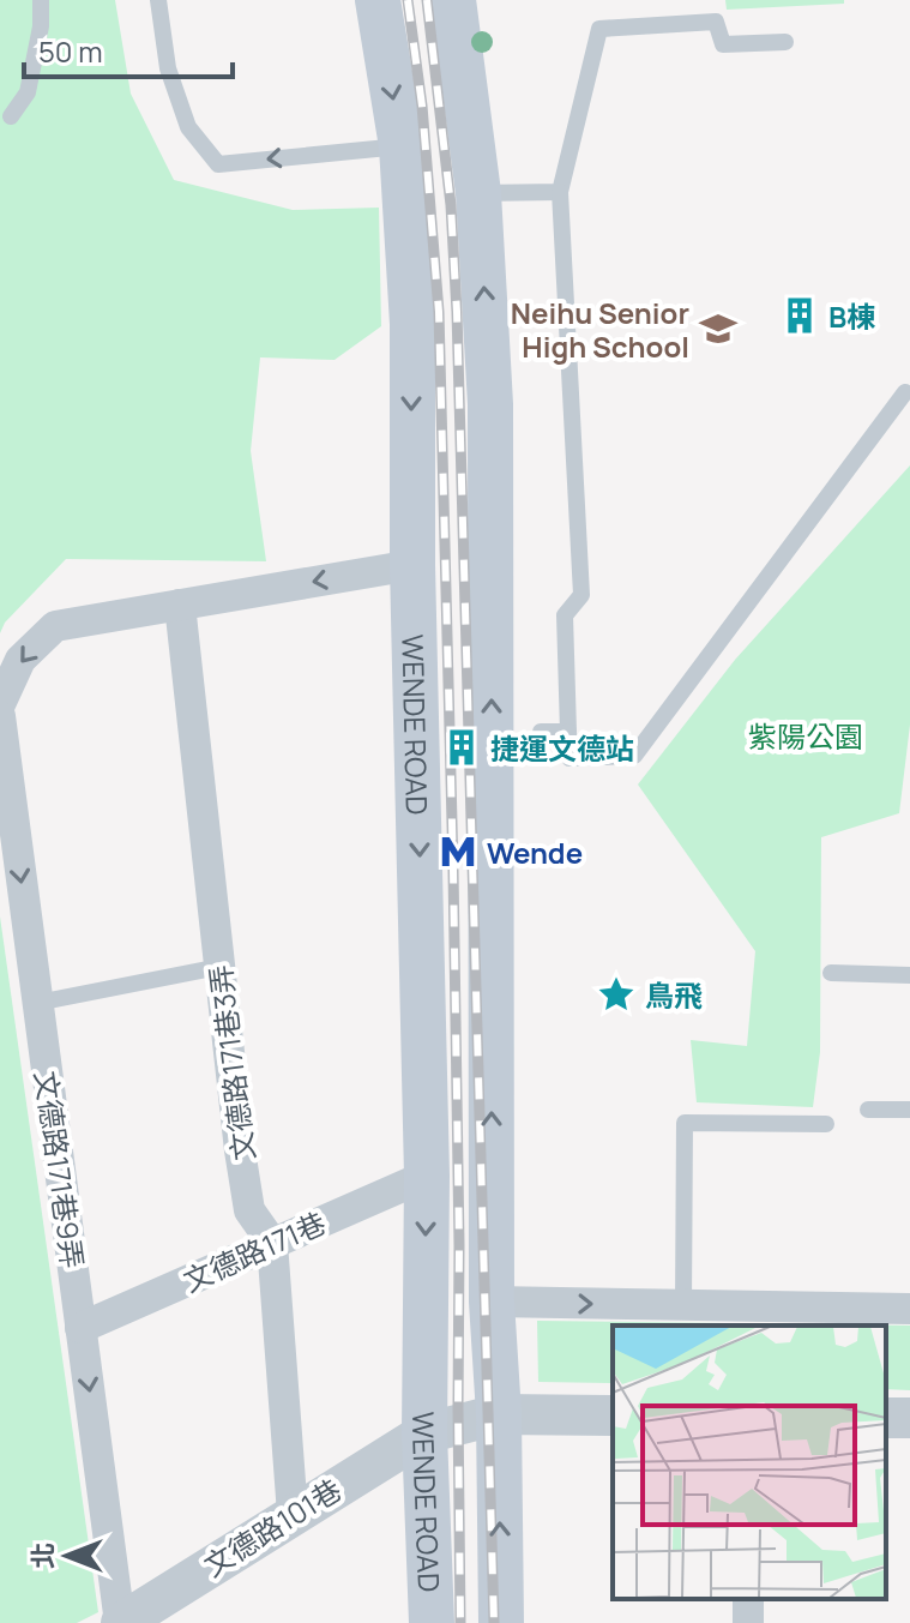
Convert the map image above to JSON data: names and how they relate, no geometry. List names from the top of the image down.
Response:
{
  "streets": {
    "main road": ["WENDE ROAD"],
    "street": [
      "文德路171巷3弄",
      "文德路171巷9弄",
      "文德路171巷",
      "文德路101巷"
    ]
  },
  "crossings": [
    ["WENDE ROAD", "文德路171巷"],
    ["WENDE ROAD", "文德路101巷"],
    ["文德路171巷3弄", "文德路171巷"],
    ["文德路171巷3弄", "文德路101巷"],
    ["文德路171巷9弄", "文德路171巷"],
    ["文德路171巷9弄", "文德路101巷"]
  ],
  "one_way": ["文德路171巷9弄"],
  "parks": ["紫陽公園"],
  "places": {
    "building": ["B棟", "捷運文德站"],
    "school or university": ["Neihu Senior High School"],
    "metro station": ["Wende"],
    "place": ["鳥飛"]
  },
  "scale_bar": "50 m",
  "north": "left"
}
